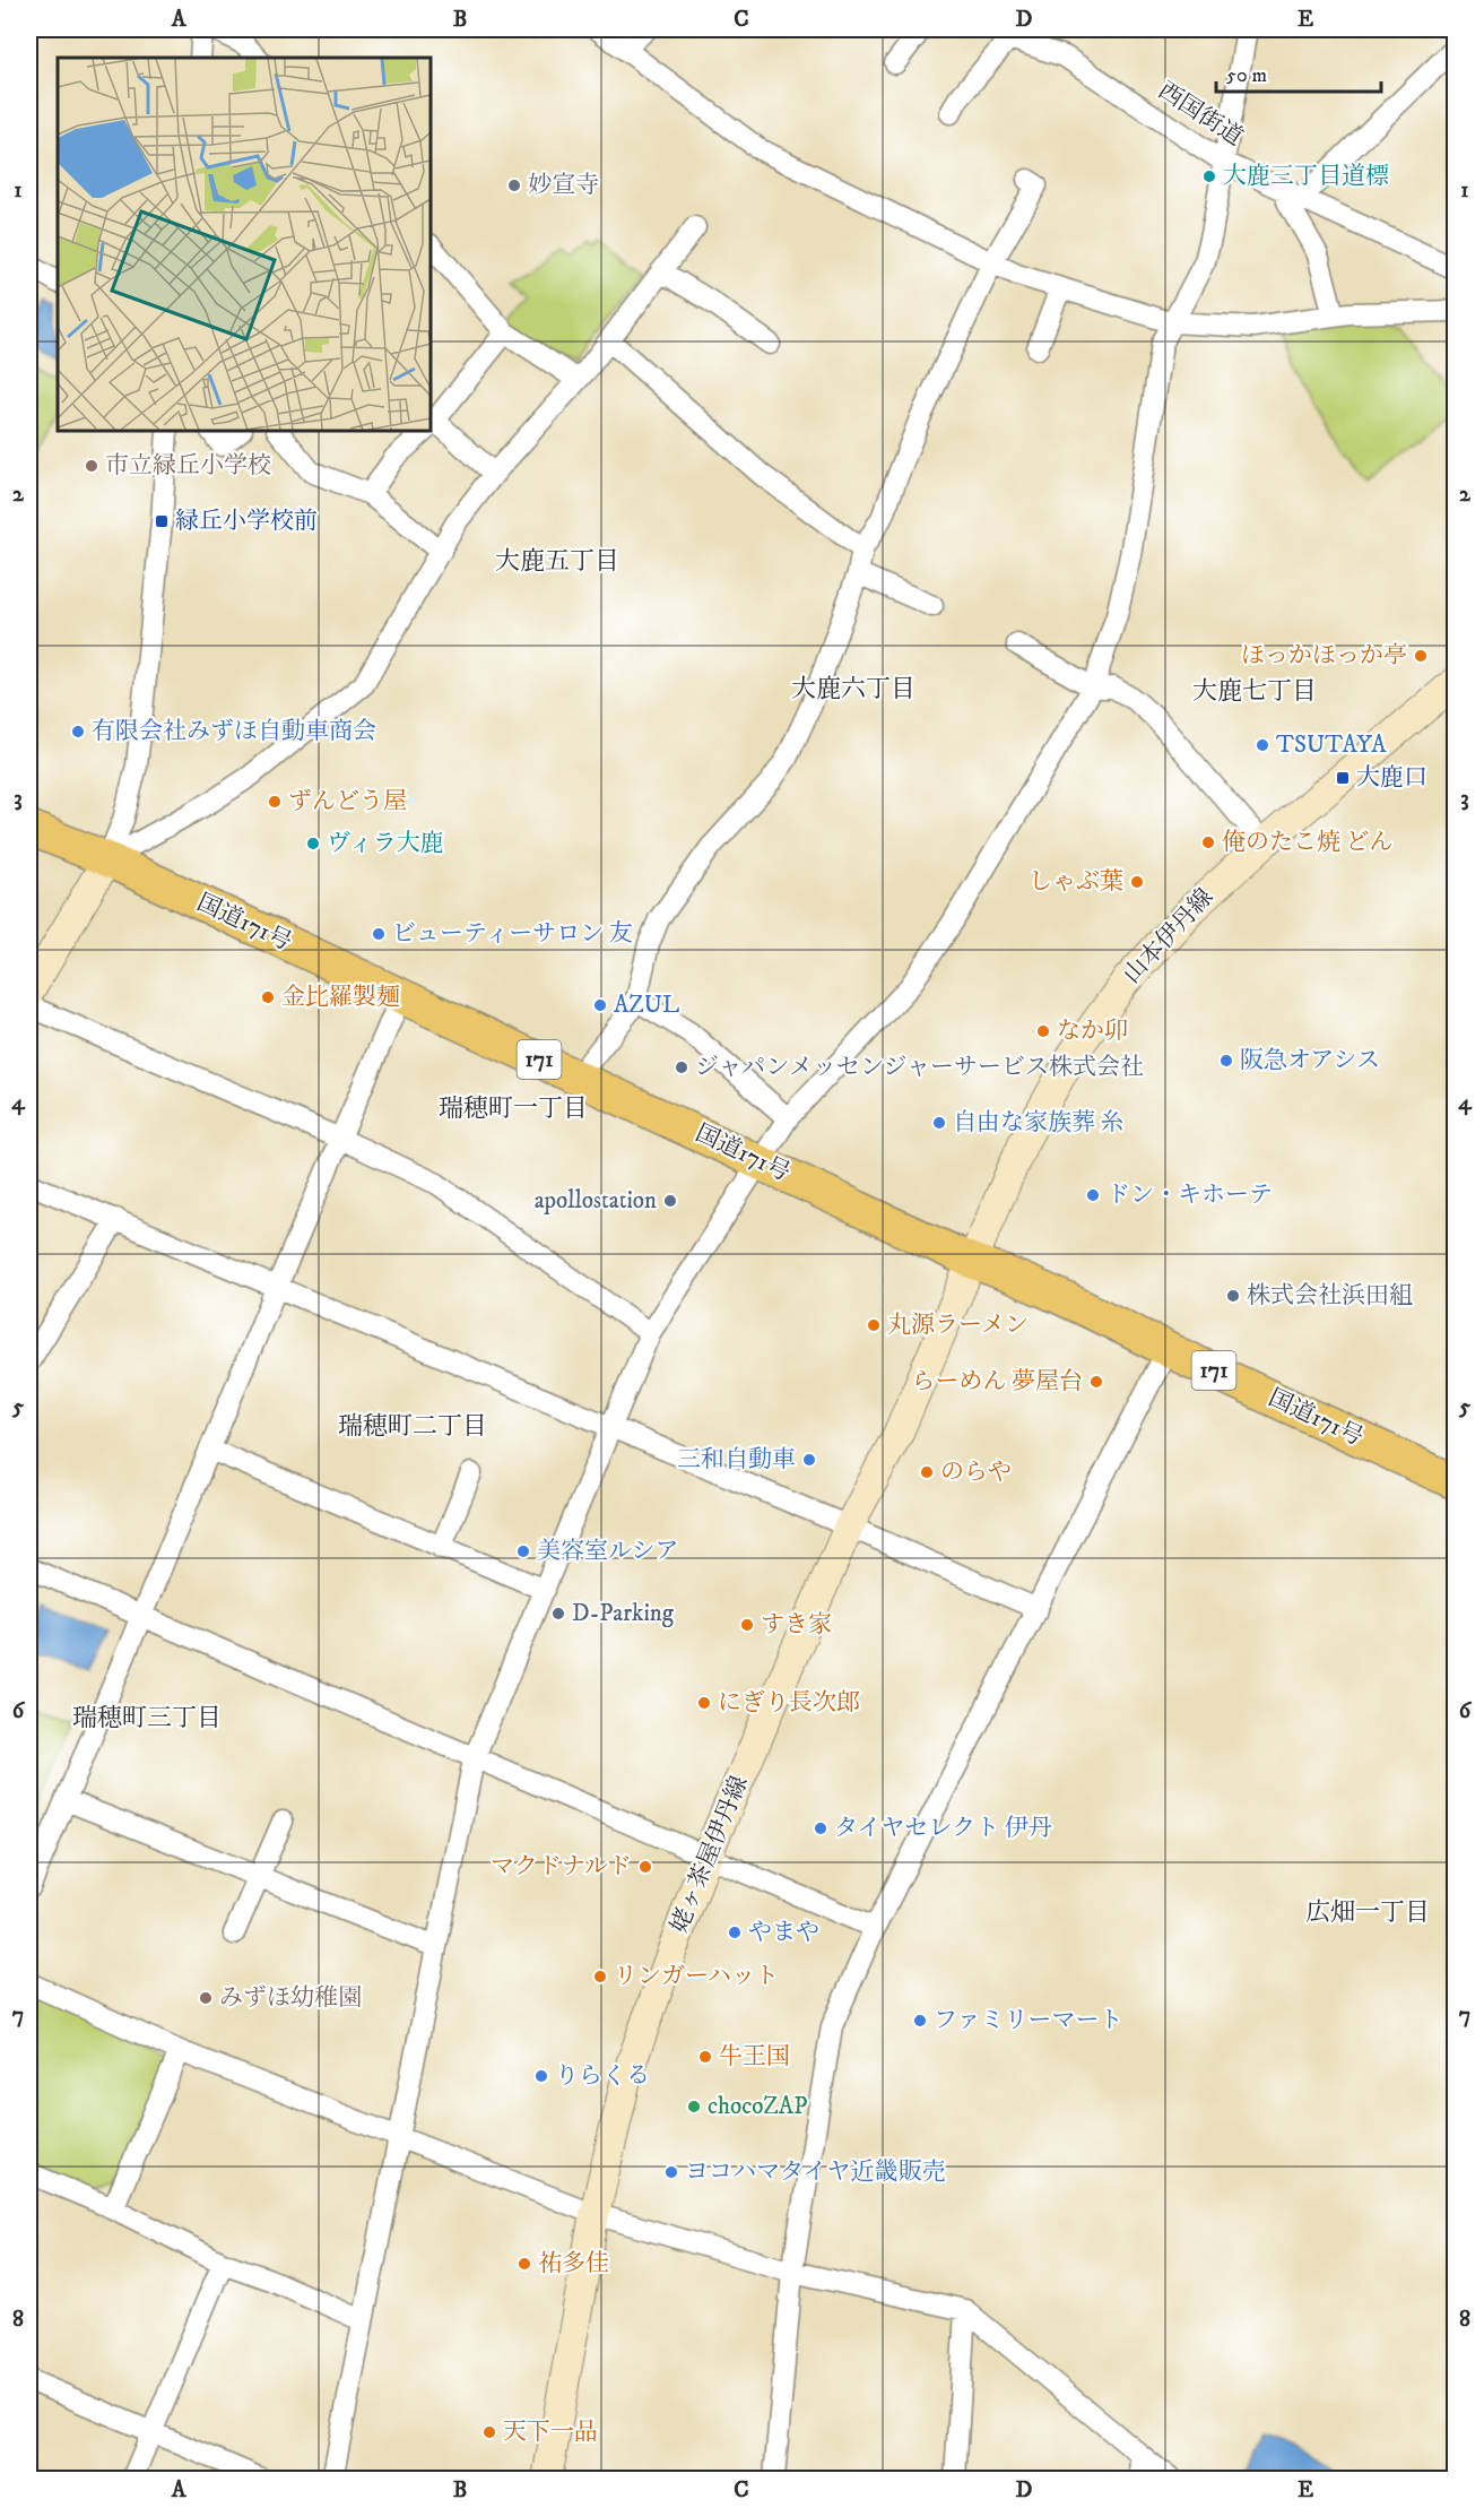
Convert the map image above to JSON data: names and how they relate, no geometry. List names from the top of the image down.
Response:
{
  "streets": {
    "highway": ["国道171号", "171"],
    "main road": ["山本伊丹線", "姥ヶ茶屋伊丹線"],
    "street": ["西国街道"]
  },
  "crossings": [
    ["国道171号", "山本伊丹線"],
    ["国道171号", "姥ヶ茶屋伊丹線"],
    ["山本伊丹線", "姥ヶ茶屋伊丹線"]
  ],
  "districts": [
    "大鹿五丁目",
    "大鹿六丁目",
    "大鹿七丁目",
    "瑞穂町一丁目",
    "瑞穂町二丁目",
    "瑞穂町三丁目",
    "広畑一丁目"
  ],
  "places": {
    "other": [
      "大鹿三丁目道標",
      "妙宣寺",
      "市立緑丘小学校",
      "ほっかほっか亭",
      "有限会社みずほ自動車商会",
      "TSUTAYA",
      "ずんどう屋",
      "俺のたこ焼 どん",
      "ヴィラ大鹿",
      "しゃぶ葉",
      "ビューティーサロン 友",
      "金比羅製麺",
      "AZUL",
      "なか卯",
      "阪急オアシス",
      "ジャパンメッセンジャーサービス株式会社",
      "自由な家族葬 糸",
      "ドン・キホーテ",
      "apollostation",
      "株式会社浜田組",
      "丸源ラーメン",
      "らーめん 夢屋台",
      "三和自動車",
      "のらや",
      "美容室ルシア",
      "D-Parking",
      "すき家",
      "にぎり長次郎",
      "タイヤセレクト 伊丹",
      "マクドナルド",
      "やまや",
      "リンガーハット",
      "みずほ幼稚園",
      "ファミリーマート",
      "牛王国",
      "りらくる",
      "chocoZAP",
      "ヨコハマタイヤ近畿販売",
      "祐多佳",
      "天下一品"
    ],
    "transit": ["緑丘小学校前", "大鹿口"]
  },
  "scale_bar": "50 m",
  "grid": {
    "columns": [
      "A",
      "B",
      "C",
      "D",
      "E"
    ],
    "rows": [
      "1",
      "2",
      "3",
      "4",
      "5",
      "6",
      "7",
      "8"
    ]
  }
}
